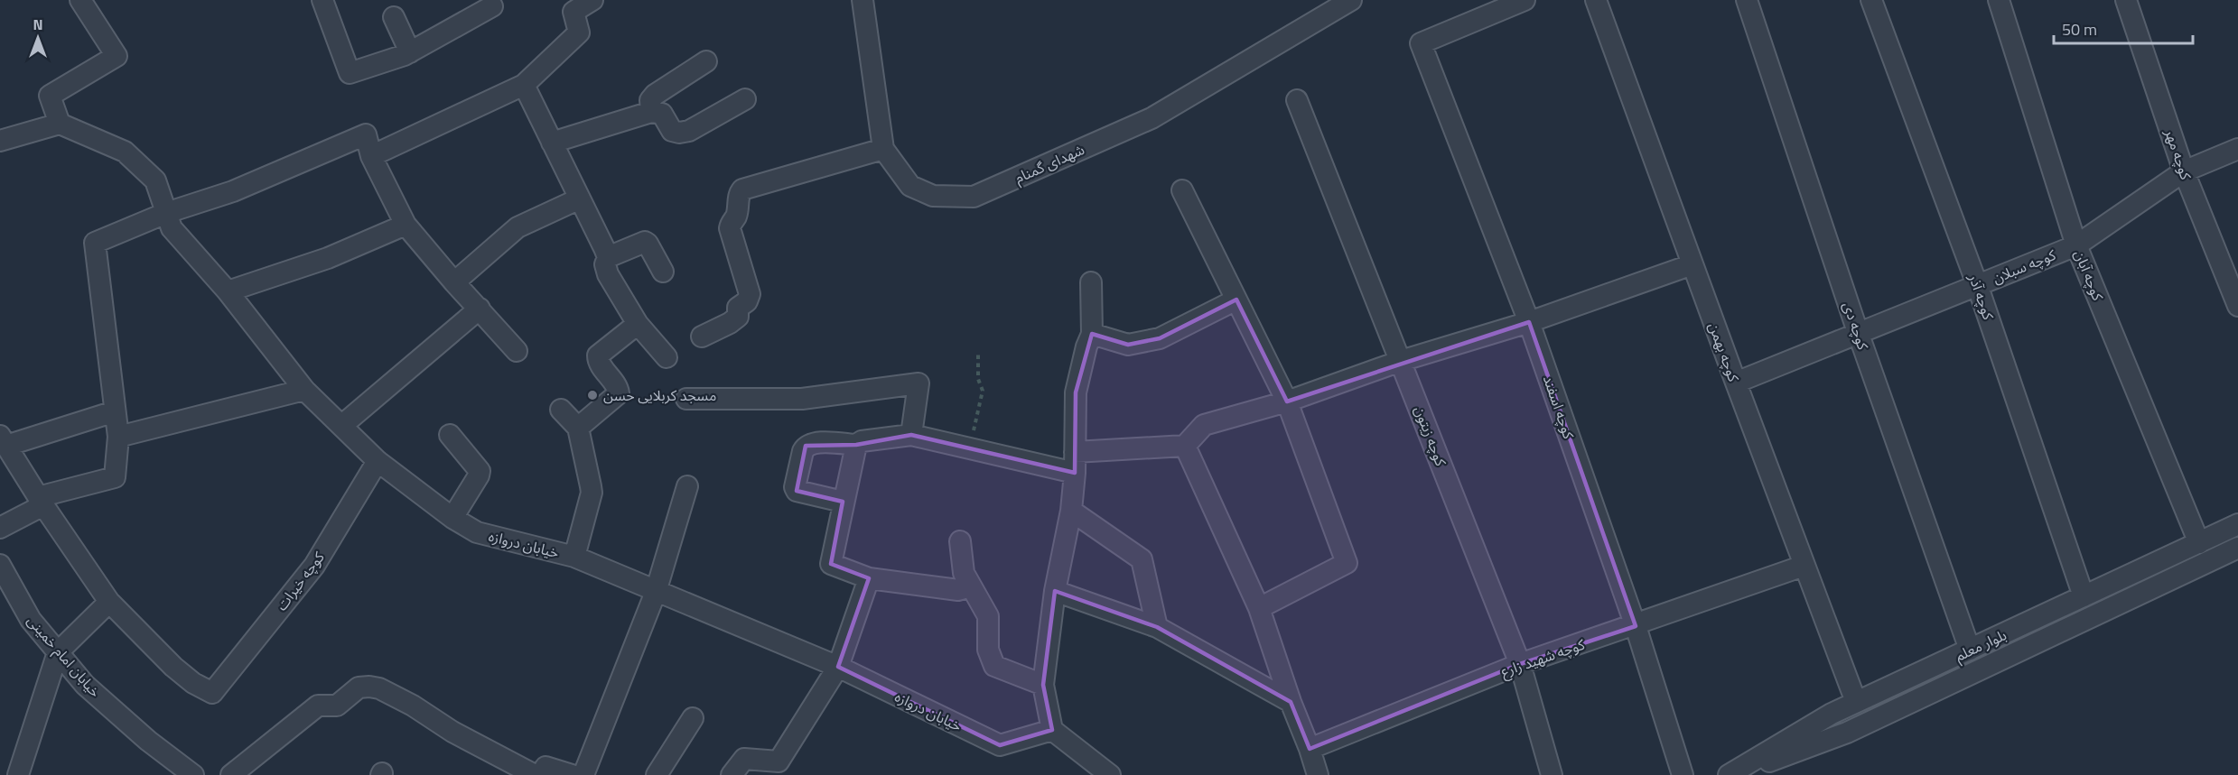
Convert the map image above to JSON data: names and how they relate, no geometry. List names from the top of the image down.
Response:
{
  "streets": {
    "street": [
      "کوچه مهر",
      "شهدای گمنام",
      "کوچه سبلان",
      "کوچه آبان",
      "کوچه آذر",
      "کوچه دی",
      "کوچه بهمن",
      "کوچه اسفند",
      "کوچه زیتون",
      "خیابان دروازه",
      "کوچه خیرات",
      "بلوار معلم",
      "خیابان امام خمینی",
      "کوچه شهید زارع"
    ]
  },
  "crossings": [
    ["کوچه مهر", "کوچه سبلان"],
    ["کوچه سبلان", "کوچه آبان"],
    ["کوچه سبلان", "کوچه آذر"],
    ["کوچه سبلان", "کوچه دی"],
    ["کوچه سبلان", "کوچه بهمن"],
    ["کوچه آبان", "بلوار معلم"],
    ["کوچه آذر", "بلوار معلم"],
    ["کوچه دی", "بلوار معلم"],
    ["کوچه بهمن", "بلوار معلم"],
    ["کوچه بهمن", "کوچه شهید زارع"],
    ["کوچه اسفند", "کوچه شهید زارع"],
    ["کوچه زیتون", "کوچه شهید زارع"],
    ["خیابان دروازه", "کوچه خیرات"]
  ],
  "places": ["مسجد کربلایی حسن"],
  "scale_bar": "50 m",
  "north": "top"
}
